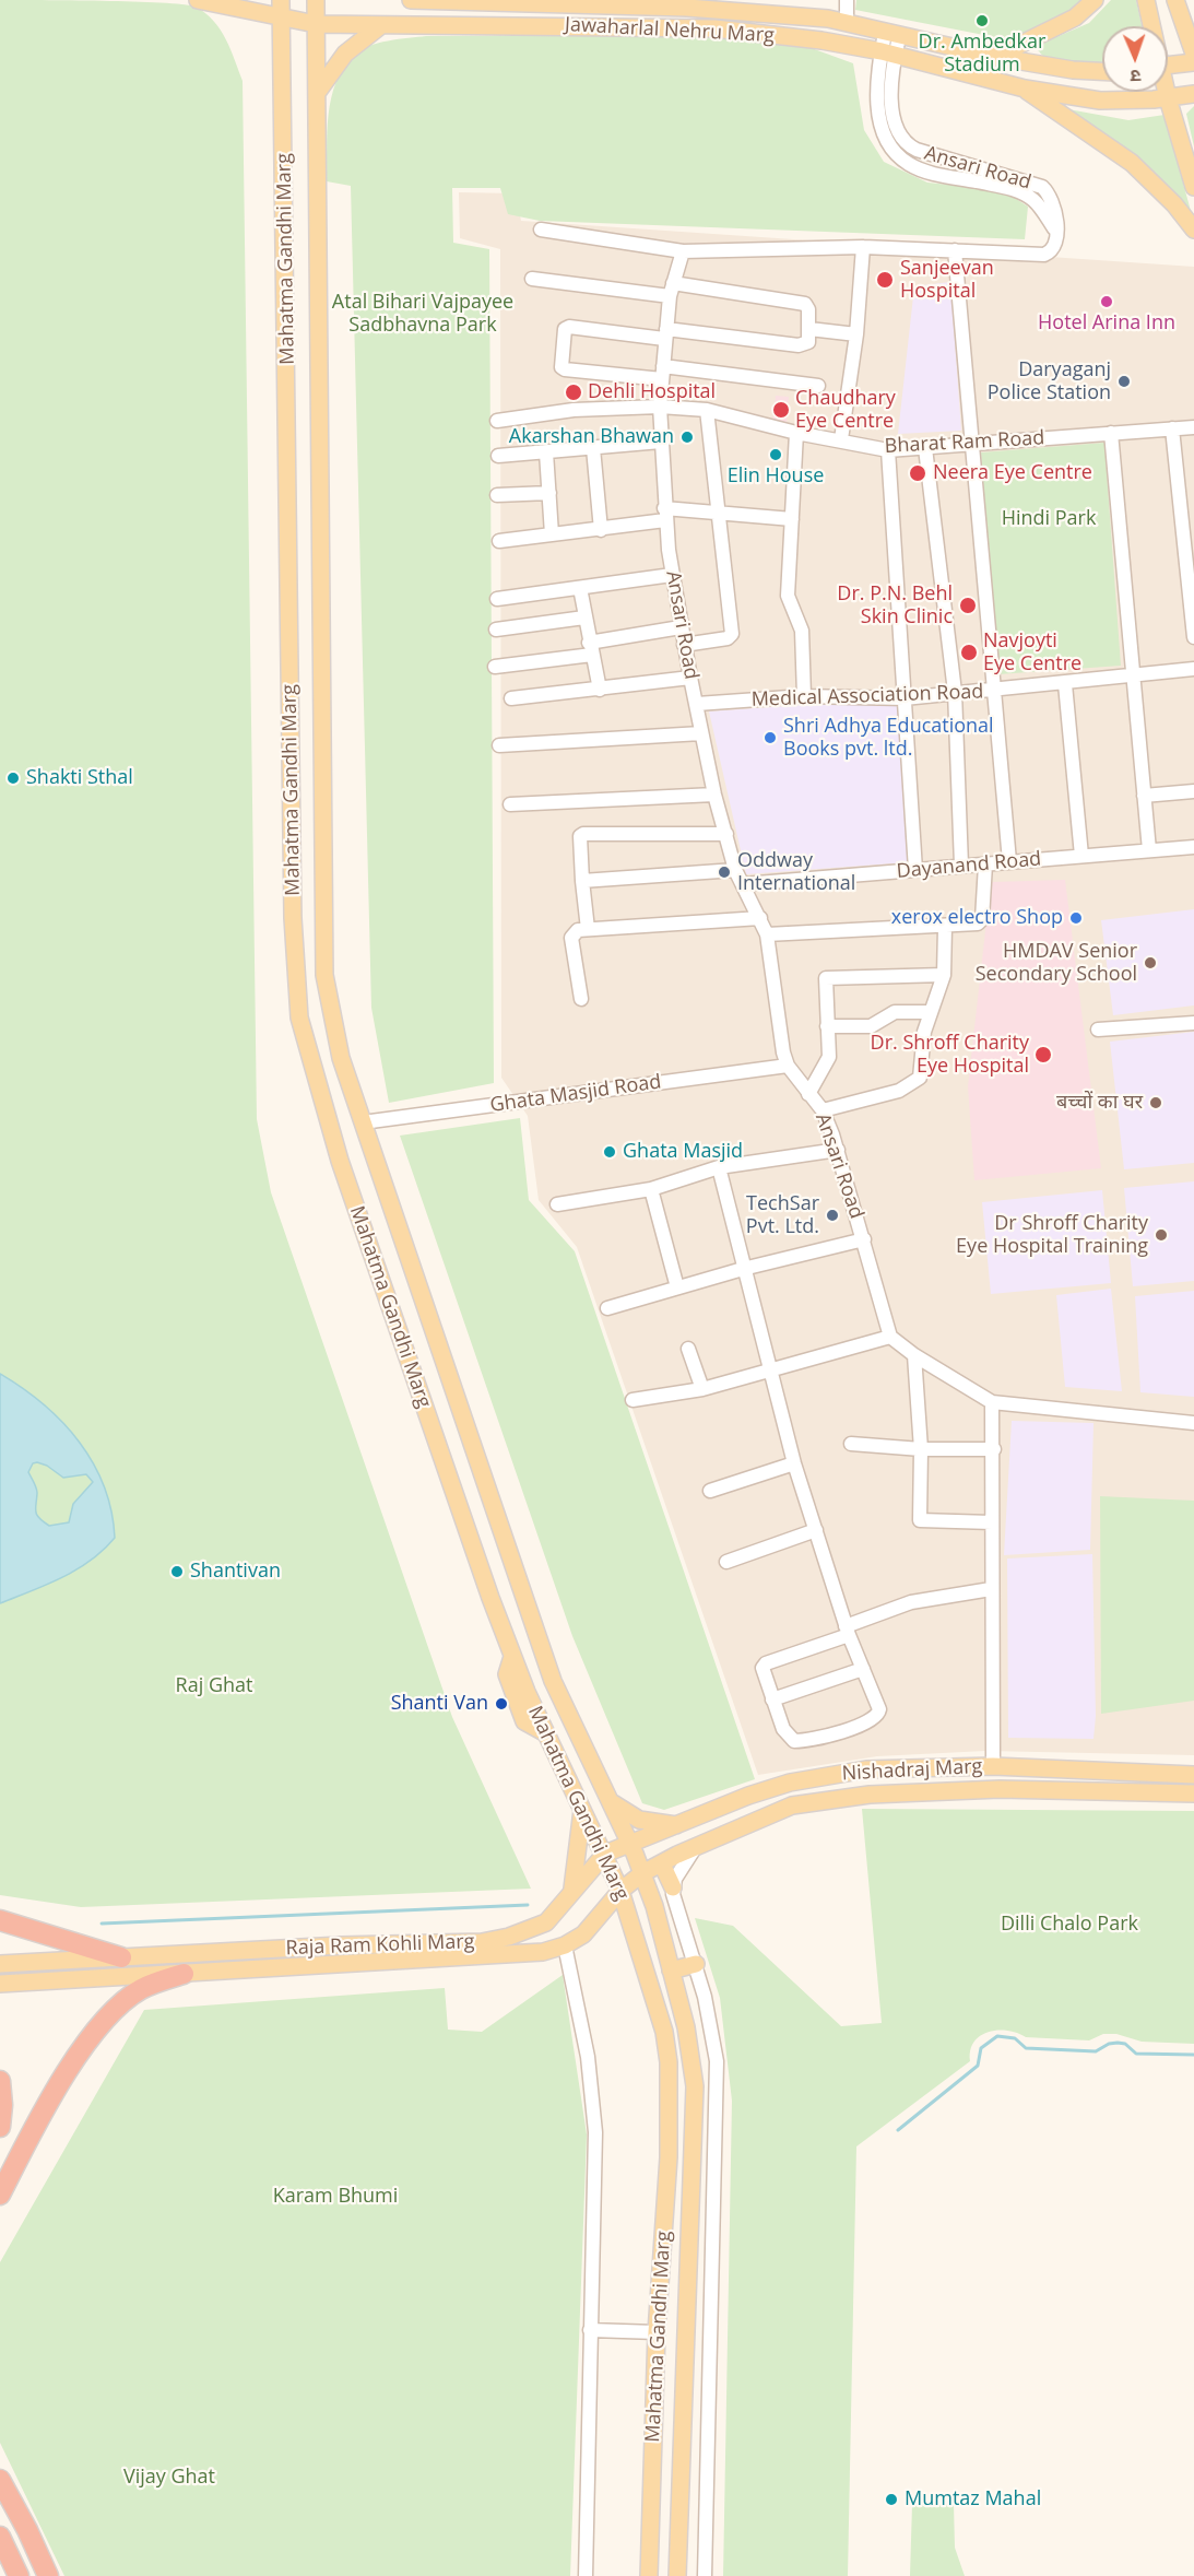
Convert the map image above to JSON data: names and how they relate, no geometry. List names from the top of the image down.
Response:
{
  "streets": {
    "main road": [
      "Jawaharlal Nehru Marg",
      "Mahatma Gandhi Marg",
      "Nishadraj Marg",
      "Raja Ram Kohli Marg"
    ],
    "street": [
      "Ansari Road",
      "Bharat Ram Road",
      "Medical Association Road",
      "Dayanand Road",
      "Ghata Masjid Road"
    ]
  },
  "crossings": [
    ["Jawaharlal Nehru Marg", "Ansari Road"],
    ["Jawaharlal Nehru Marg", "Mahatma Gandhi Marg"],
    ["Ansari Road", "Bharat Ram Road"],
    ["Ansari Road", "Medical Association Road"],
    ["Ansari Road", "Dayanand Road"],
    ["Ansari Road", "Ghata Masjid Road"],
    ["Mahatma Gandhi Marg", "Ghata Masjid Road"],
    ["Mahatma Gandhi Marg", "Nishadraj Marg"],
    ["Mahatma Gandhi Marg", "Raja Ram Kohli Marg"],
    ["Nishadraj Marg", "Raja Ram Kohli Marg"]
  ],
  "parks": [
    "Atal Bihari Vajpayee Sadbhavna Park",
    "Hindi Park",
    "Raj Ghat",
    "Dilli Chalo Park",
    "Karam Bhumi",
    "Vijay Ghat"
  ],
  "places": [
    "Dr. Ambedkar Stadium",
    "Sanjeevan Hospital",
    "Hotel Arina Inn",
    "Daryaganj Police Station",
    "Dehli Hospital",
    "Chaudhary Eye Centre",
    "Akarshan Bhawan",
    "Elin House",
    "Neera Eye Centre",
    "Dr. P.N. Behl Skin Clinic",
    "Navjoyti Eye Centre",
    "Shri Adhya Educational Books pvt. ltd.",
    "Shakti Sthal",
    "Oddway International",
    "xerox electro Shop",
    "HMDAV Senior Secondary School",
    "Dr. Shroff Charity Eye Hospital",
    "बच्चों का घर",
    "Ghata Masjid",
    "TechSar Pvt. Ltd.",
    "Dr Shroff Charity Eye Hospital Training",
    "Shantivan",
    "Shanti Van",
    "Mumtaz Mahal"
  ],
  "north": "bottom"
}
